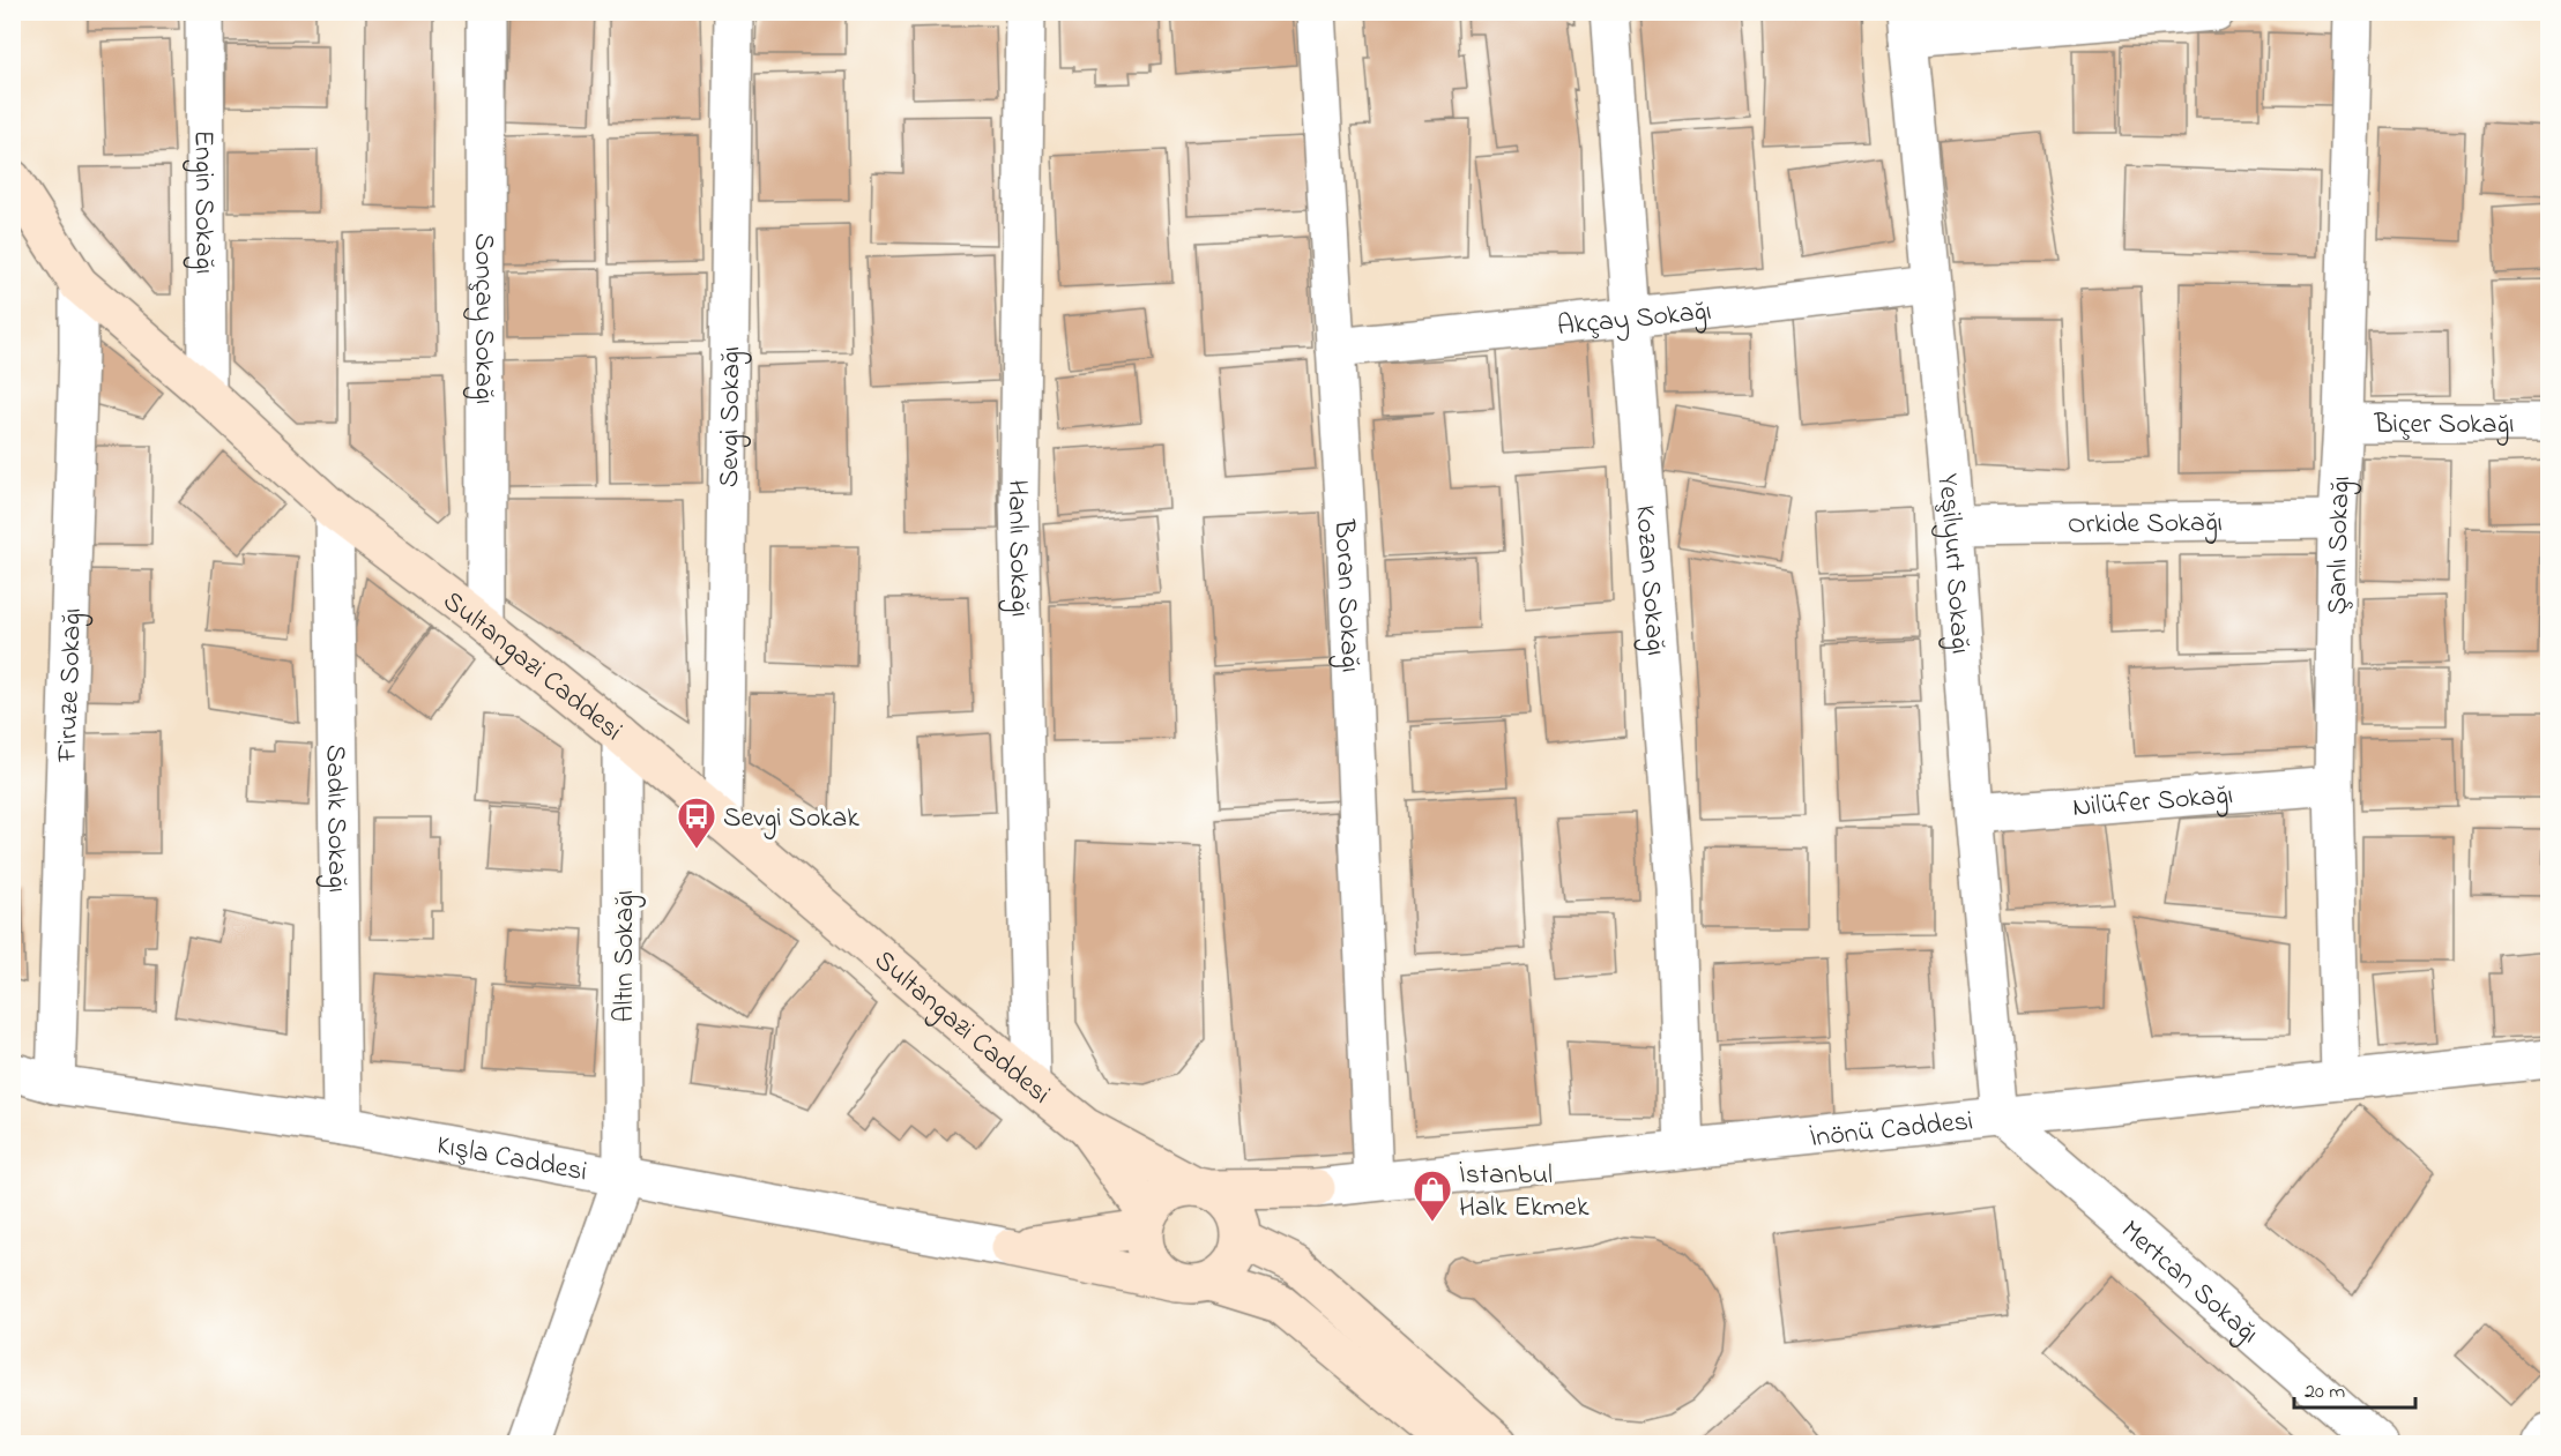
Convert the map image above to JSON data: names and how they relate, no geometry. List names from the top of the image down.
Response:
{
  "streets": {
    "main road": ["Sultangazi Caddesi", "İnönü Caddesi", "Kışla Caddesi"],
    "street": [
      "Engin Sokağı",
      "Akçay Sokağı",
      "Sonçay Sokağı",
      "Sevgi Sokağı",
      "Biçer Sokağı",
      "Orkide Sokağı",
      "Şanlı Sokağı",
      "Hanlı Sokağı",
      "Yeşilyurt Sokağı",
      "Kozan Sokağı",
      "Boran Sokağı",
      "Firuze Sokağı",
      "Nilüfer Sokağı",
      "Sadık Sokağı",
      "Altın Sokağı",
      "Mertcan Sokağı"
    ]
  },
  "crossings": [
    ["Engin Sokağı", "Sultangazi Caddesi"],
    ["Akçay Sokağı", "Yeşilyurt Sokağı"],
    ["Akçay Sokağı", "Kozan Sokağı"],
    ["Akçay Sokağı", "Boran Sokağı"],
    ["Sonçay Sokağı", "Sultangazi Caddesi"],
    ["Sevgi Sokağı", "Sultangazi Caddesi"],
    ["Biçer Sokağı", "Şanlı Sokağı"],
    ["Orkide Sokağı", "Şanlı Sokağı"],
    ["Orkide Sokağı", "Yeşilyurt Sokağı"],
    ["Şanlı Sokağı", "Nilüfer Sokağı"],
    ["Şanlı Sokağı", "İnönü Caddesi"],
    ["Hanlı Sokağı", "Sultangazi Caddesi"],
    ["Yeşilyurt Sokağı", "Nilüfer Sokağı"],
    ["Yeşilyurt Sokağı", "İnönü Caddesi"],
    ["Yeşilyurt Sokağı", "Mertcan Sokağı"],
    ["Kozan Sokağı", "İnönü Caddesi"],
    ["Boran Sokağı", "İnönü Caddesi"],
    ["Sultangazi Caddesi", "Firuze Sokağı"],
    ["Sultangazi Caddesi", "Sadık Sokağı"],
    ["Sultangazi Caddesi", "Altın Sokağı"],
    ["Sultangazi Caddesi", "İnönü Caddesi"],
    ["Sultangazi Caddesi", "Kışla Caddesi"],
    ["Firuze Sokağı", "Kışla Caddesi"],
    ["Sadık Sokağı", "Kışla Caddesi"],
    ["Altın Sokağı", "Kışla Caddesi"],
    ["İnönü Caddesi", "Mertcan Sokağı"]
  ],
  "places": {
    "bus stop": ["Sevgi Sokak"],
    "shop": ["İstanbul Halk Ekmek"]
  },
  "scale_bar": "20 m"
}
